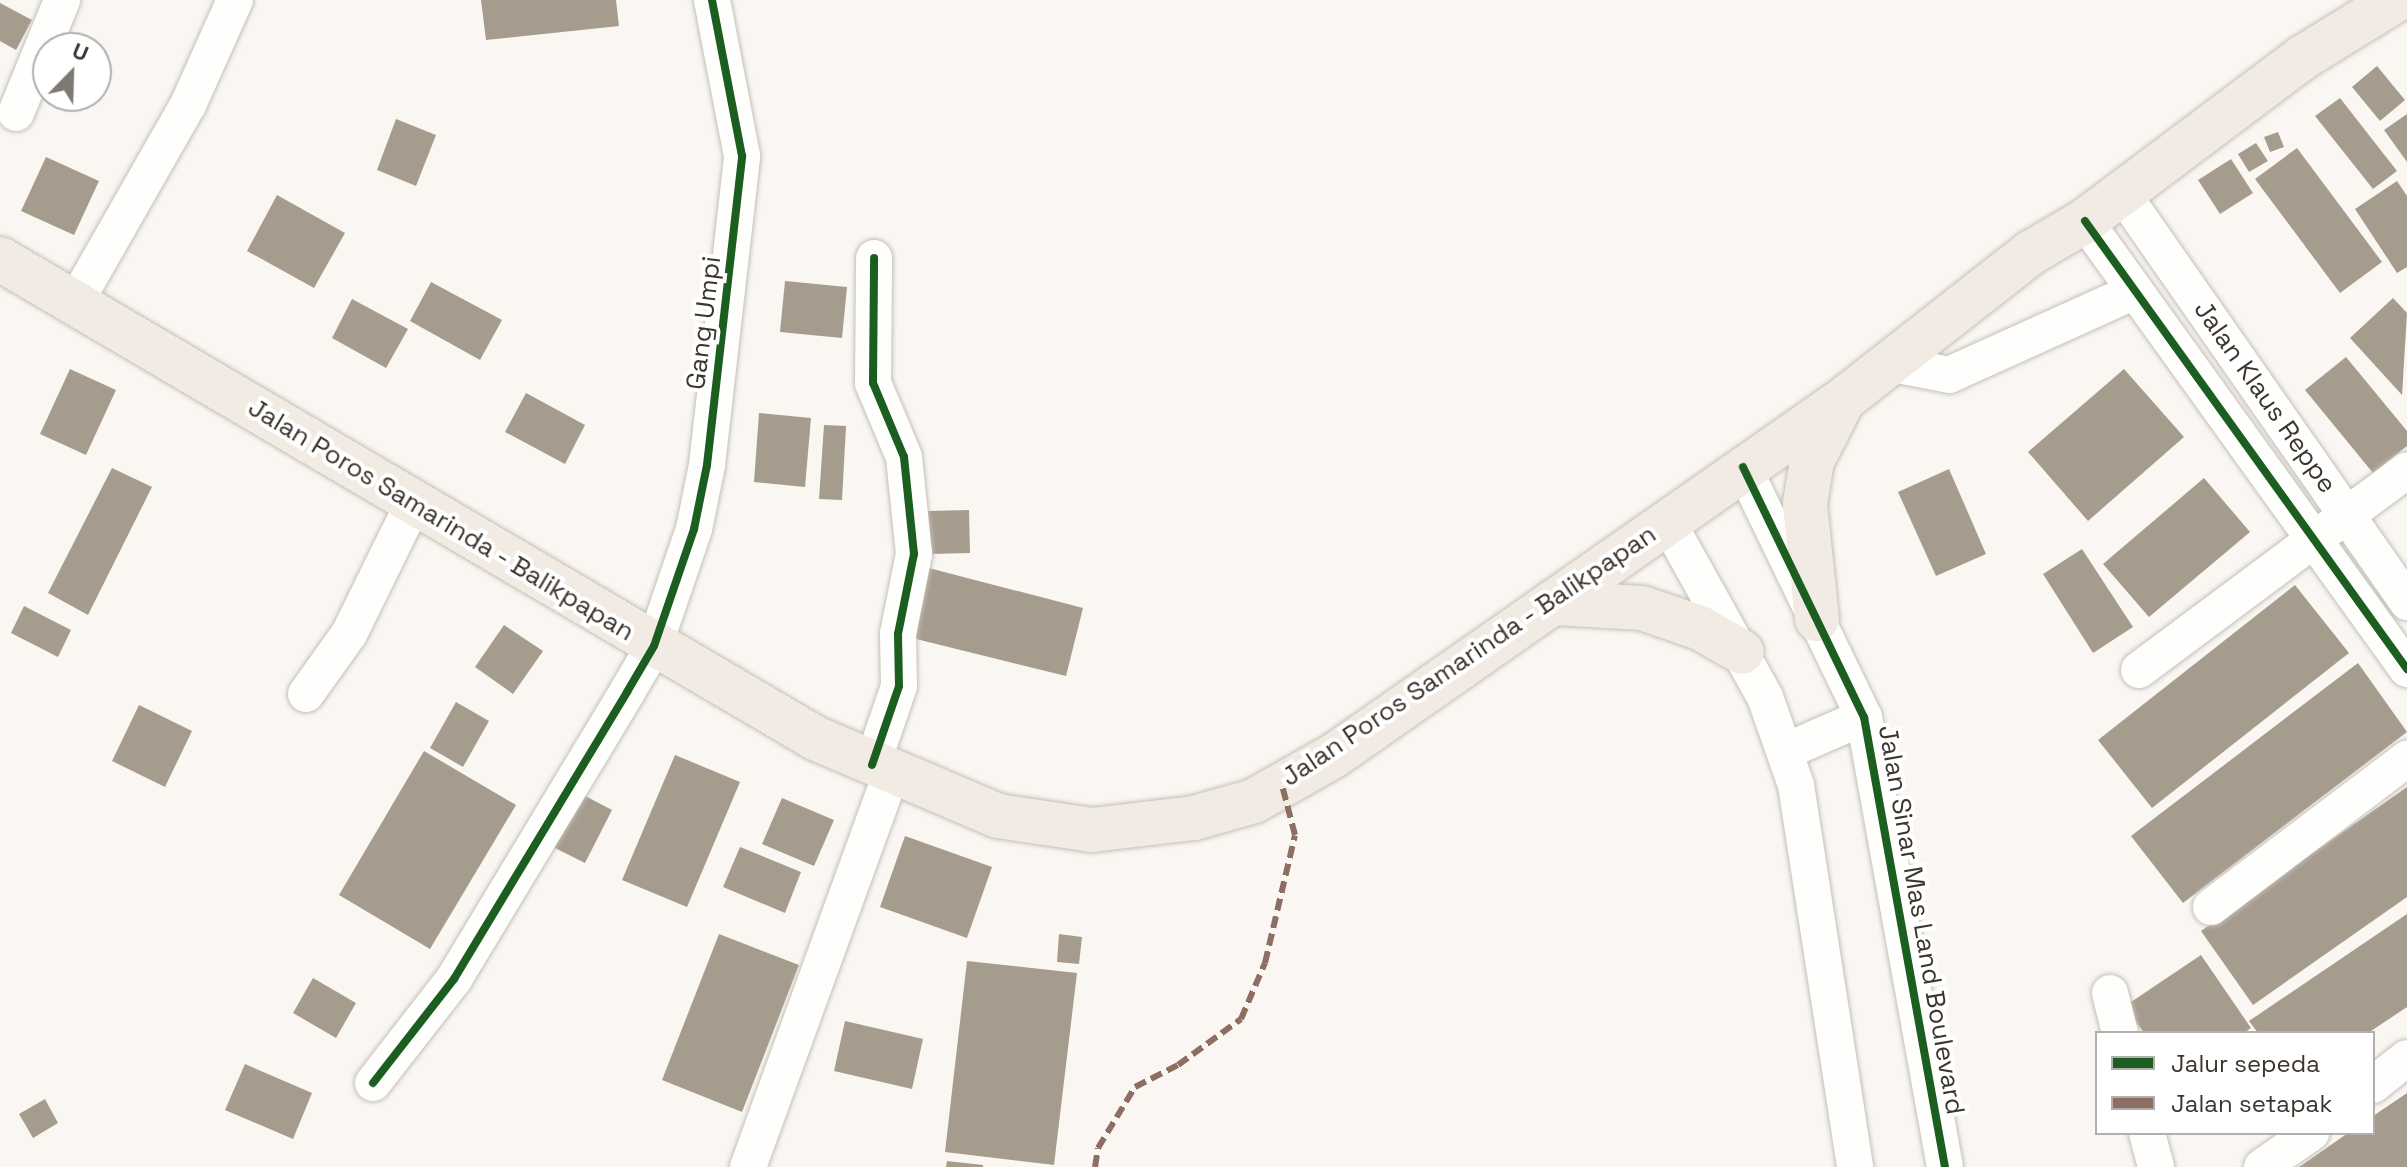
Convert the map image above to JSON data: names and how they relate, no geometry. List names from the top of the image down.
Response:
{
  "streets": {
    "highway": ["Jalan Poros Samarinda - Balikpapan"],
    "street": ["Gang Umpi", "Jalan Klaus Reppe", "Jalan Sinar Mas Land Boulevard"]
  },
  "crossings": [
    ["Gang Umpi", "Jalan Poros Samarinda - Balikpapan"],
    ["Jalan Klaus Reppe", "Jalan Poros Samarinda - Balikpapan"],
    ["Jalan Poros Samarinda - Balikpapan", "Jalan Sinar Mas Land Boulevard"]
  ],
  "legend": ["Jalur sepeda", "Jalan setapak"],
  "north": "top right"
}
